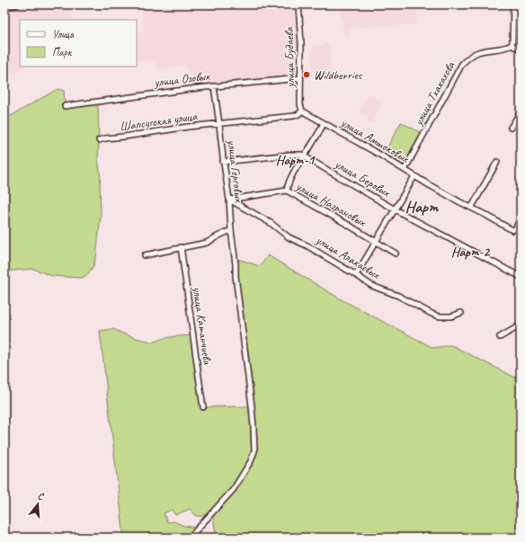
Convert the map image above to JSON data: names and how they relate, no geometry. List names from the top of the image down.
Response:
{
  "streets": {
    "street": [
      "улица Будаева",
      "улица Озовых",
      "улица Тхакахова",
      "Шапсугская улица",
      "улица Амшоковых",
      "улица Герговых",
      "улица Беровых",
      "улица Назрановых",
      "улица Алакаевых",
      "улица Катанчиева"
    ]
  },
  "crossings": [
    ["улица Будаева", "улица Озовых"],
    ["улица Будаева", "улица Амшоковых"],
    ["улица Озовых", "улица Герговых"],
    ["улица Тхакахова", "улица Амшоковых"],
    ["Шапсугская улица", "улица Герговых"],
    ["улица Герговых", "улица Беровых"],
    ["улица Герговых", "улица Назрановых"],
    ["улица Герговых", "улица Алакаевых"],
    ["улица Назрановых", "улица Алакаевых"]
  ],
  "districts": ["Нарт-1", "Нарт", "Нарт-2"],
  "places": ["Wildberries"],
  "legend": ["Улица", "Парк"],
  "north": "top"
}
